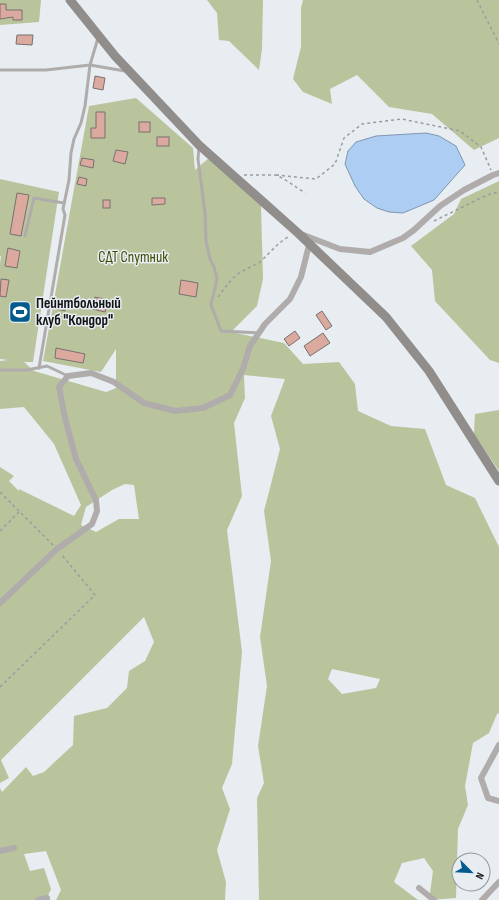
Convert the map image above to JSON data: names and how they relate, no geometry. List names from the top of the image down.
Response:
{
  "parks": ["СДТ Спутник"],
  "places": {
    "sports": ["Пейнтбольный клуб \"Кондор\""]
  },
  "north": "bottom right"
}
